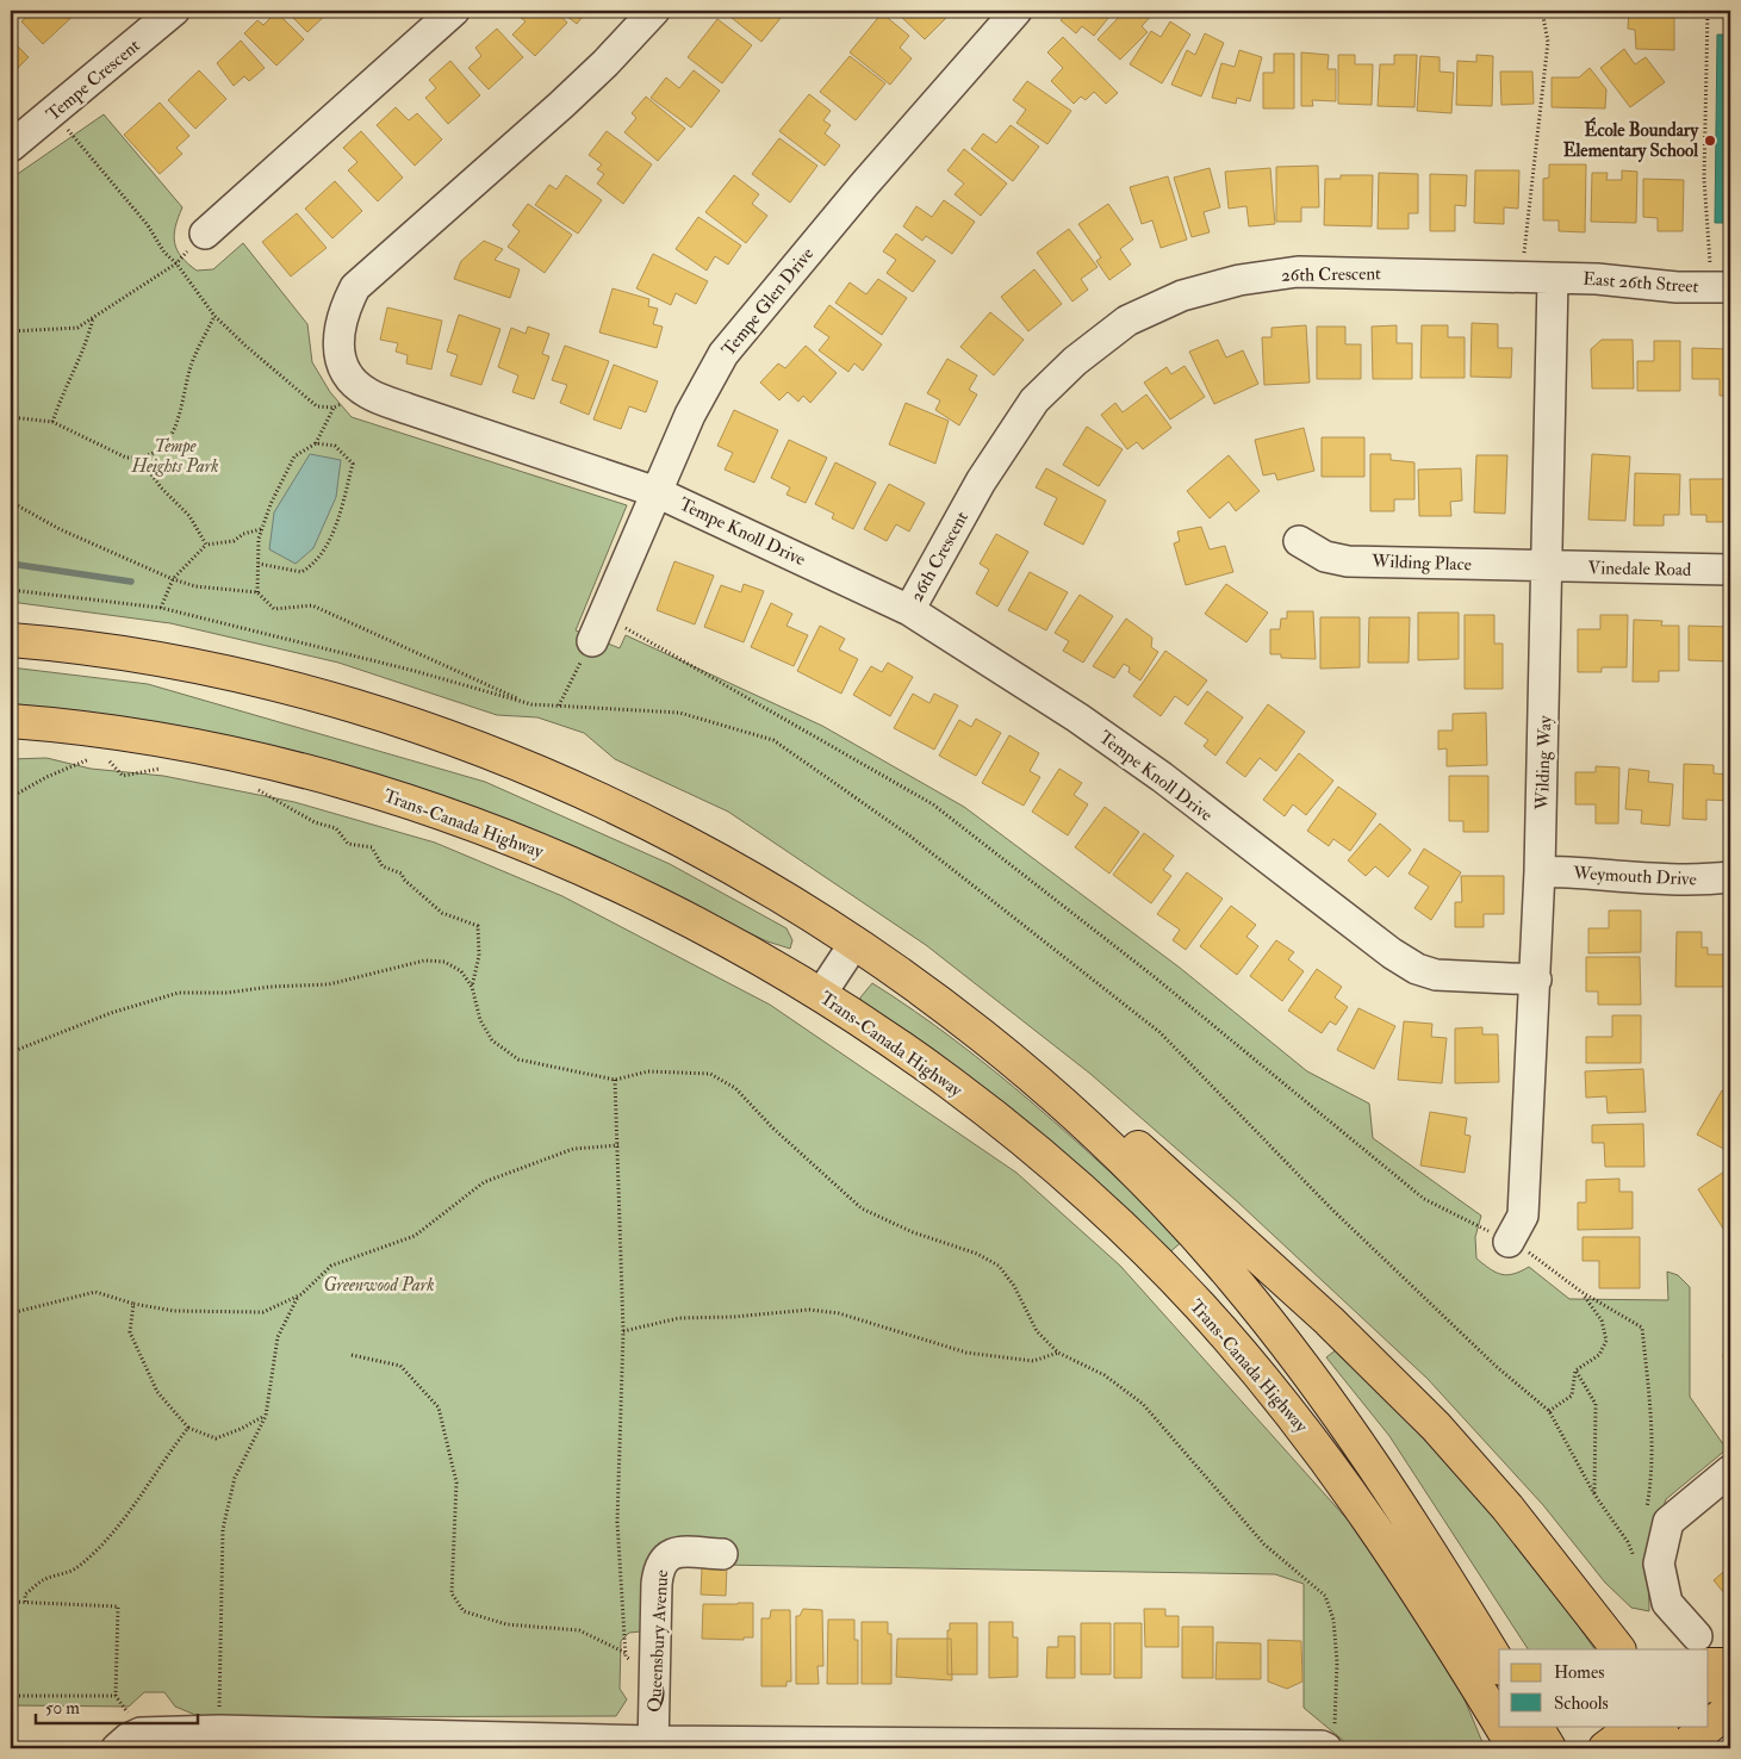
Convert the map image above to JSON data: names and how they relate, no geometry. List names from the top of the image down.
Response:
{
  "streets": {
    "main road": ["Trans-Canada Highway"],
    "street": [
      "Tempe Crescent",
      "26th Crescent",
      "East 26th Street",
      "Tempe Glen Drive",
      "Tempe Knoll Drive",
      "Wilding Place",
      "Vinedale Road",
      "Wilding Way",
      "Weymouth Drive",
      "Queensbury Avenue"
    ]
  },
  "crossings": [
    ["26th Crescent", "East 26th Street"],
    ["26th Crescent", "Tempe Knoll Drive"],
    ["26th Crescent", "Wilding Way"],
    ["East 26th Street", "Wilding Way"],
    ["Tempe Glen Drive", "Tempe Knoll Drive"],
    ["Tempe Knoll Drive", "Wilding Way"],
    ["Wilding Place", "Vinedale Road"],
    ["Wilding Place", "Wilding Way"],
    ["Vinedale Road", "Wilding Way"],
    ["Wilding Way", "Weymouth Drive"]
  ],
  "parks": ["Tempe Heights Park", "Greenwood Park"],
  "places": ["École Boundary Elementary School"],
  "legend": ["Homes", "Schools"],
  "scale_bar": "50 m"
}
